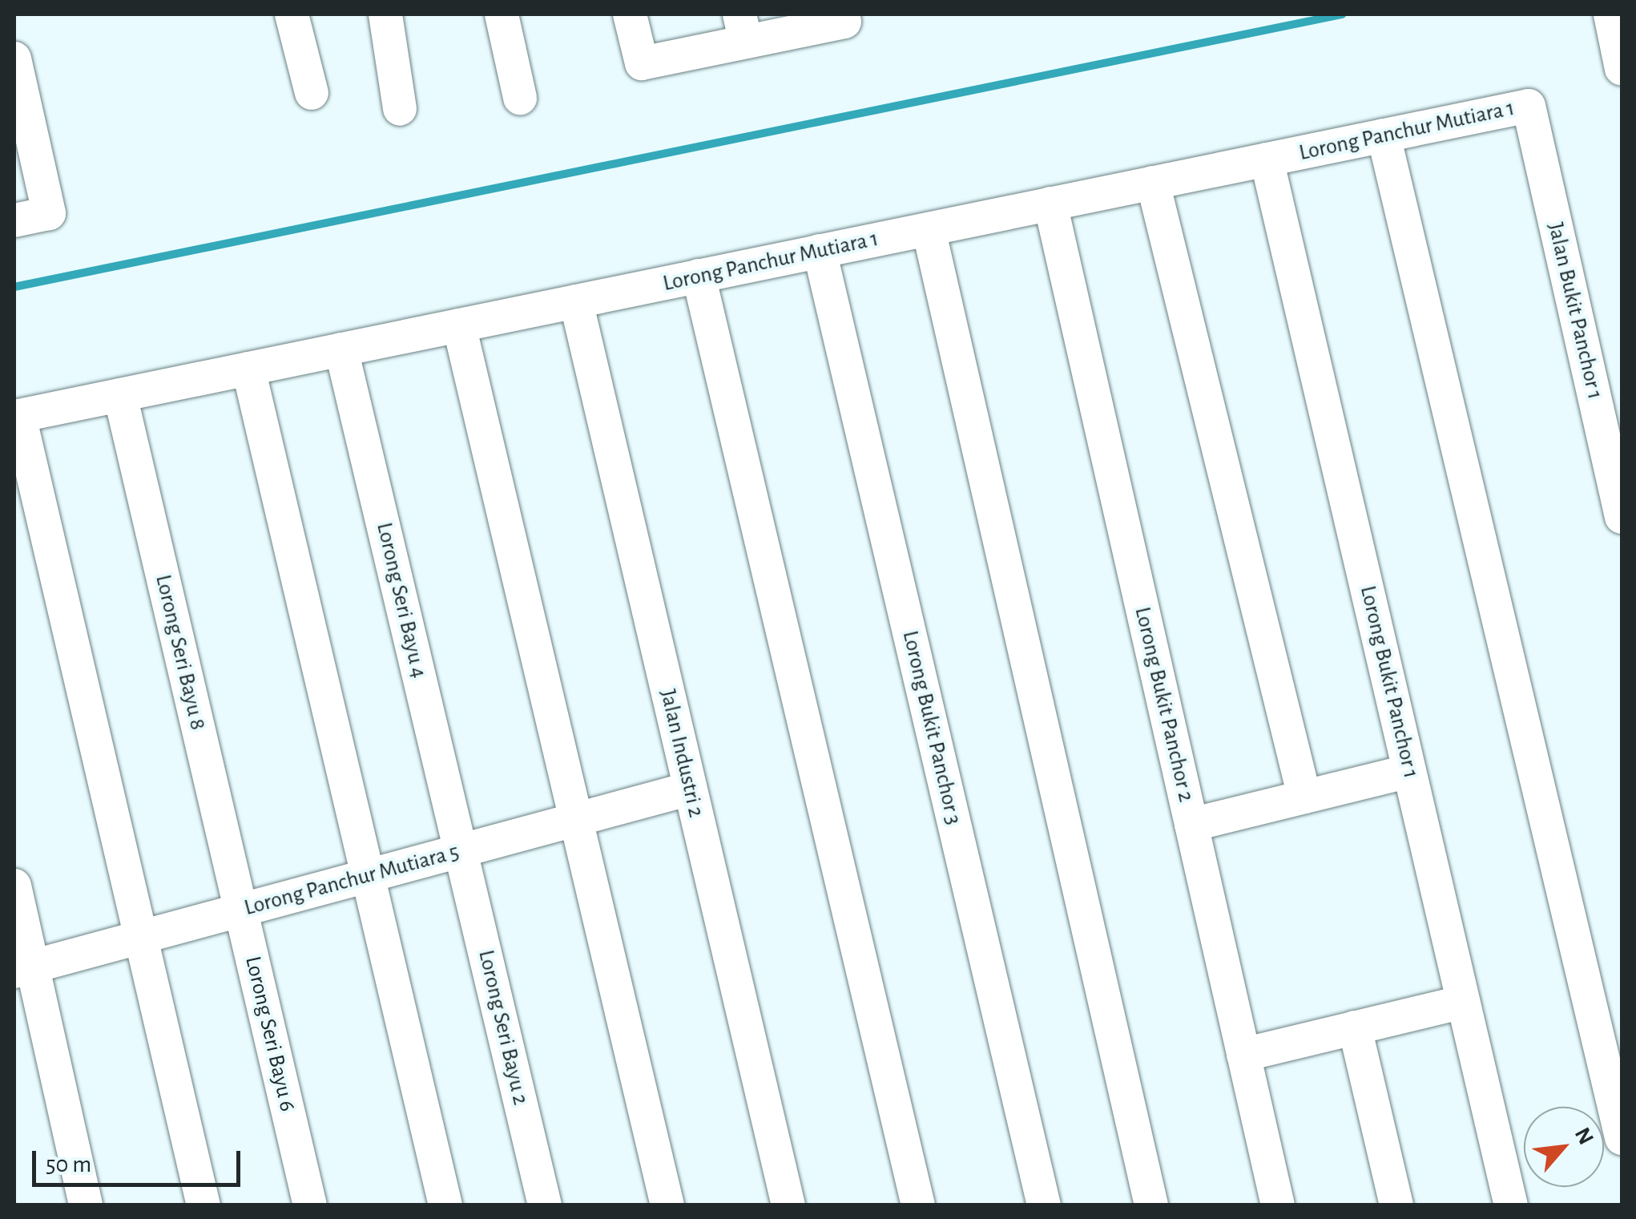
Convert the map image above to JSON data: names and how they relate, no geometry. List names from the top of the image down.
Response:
{
  "streets": {
    "street": [
      "Lorong Panchur Mutiara 1",
      "Jalan Bukit Panchor 1",
      "Lorong Seri Bayu 4",
      "Lorong Seri Bayu 8",
      "Lorong Bukit Panchor 1",
      "Lorong Bukit Panchor 2",
      "Lorong Bukit Panchor 3",
      "Jalan Industri 2",
      "Lorong Panchur Mutiara 5",
      "Lorong Seri Bayu 2",
      "Lorong Seri Bayu 6"
    ]
  },
  "crossings": [
    ["Lorong Panchur Mutiara 1", "Jalan Bukit Panchor 1"],
    ["Lorong Panchur Mutiara 1", "Lorong Seri Bayu 4"],
    ["Lorong Panchur Mutiara 1", "Lorong Seri Bayu 8"],
    ["Lorong Panchur Mutiara 1", "Lorong Bukit Panchor 1"],
    ["Lorong Panchur Mutiara 1", "Lorong Bukit Panchor 2"],
    ["Lorong Panchur Mutiara 1", "Lorong Bukit Panchor 3"],
    ["Lorong Panchur Mutiara 1", "Jalan Industri 2"],
    ["Lorong Seri Bayu 4", "Lorong Panchur Mutiara 5"],
    ["Lorong Seri Bayu 4", "Lorong Seri Bayu 2"],
    ["Lorong Seri Bayu 8", "Lorong Panchur Mutiara 5"],
    ["Lorong Seri Bayu 8", "Lorong Seri Bayu 6"],
    ["Jalan Industri 2", "Lorong Panchur Mutiara 5"],
    ["Lorong Panchur Mutiara 5", "Lorong Seri Bayu 2"],
    ["Lorong Panchur Mutiara 5", "Lorong Seri Bayu 6"]
  ],
  "scale_bar": "50 m",
  "north": "top right"
}
